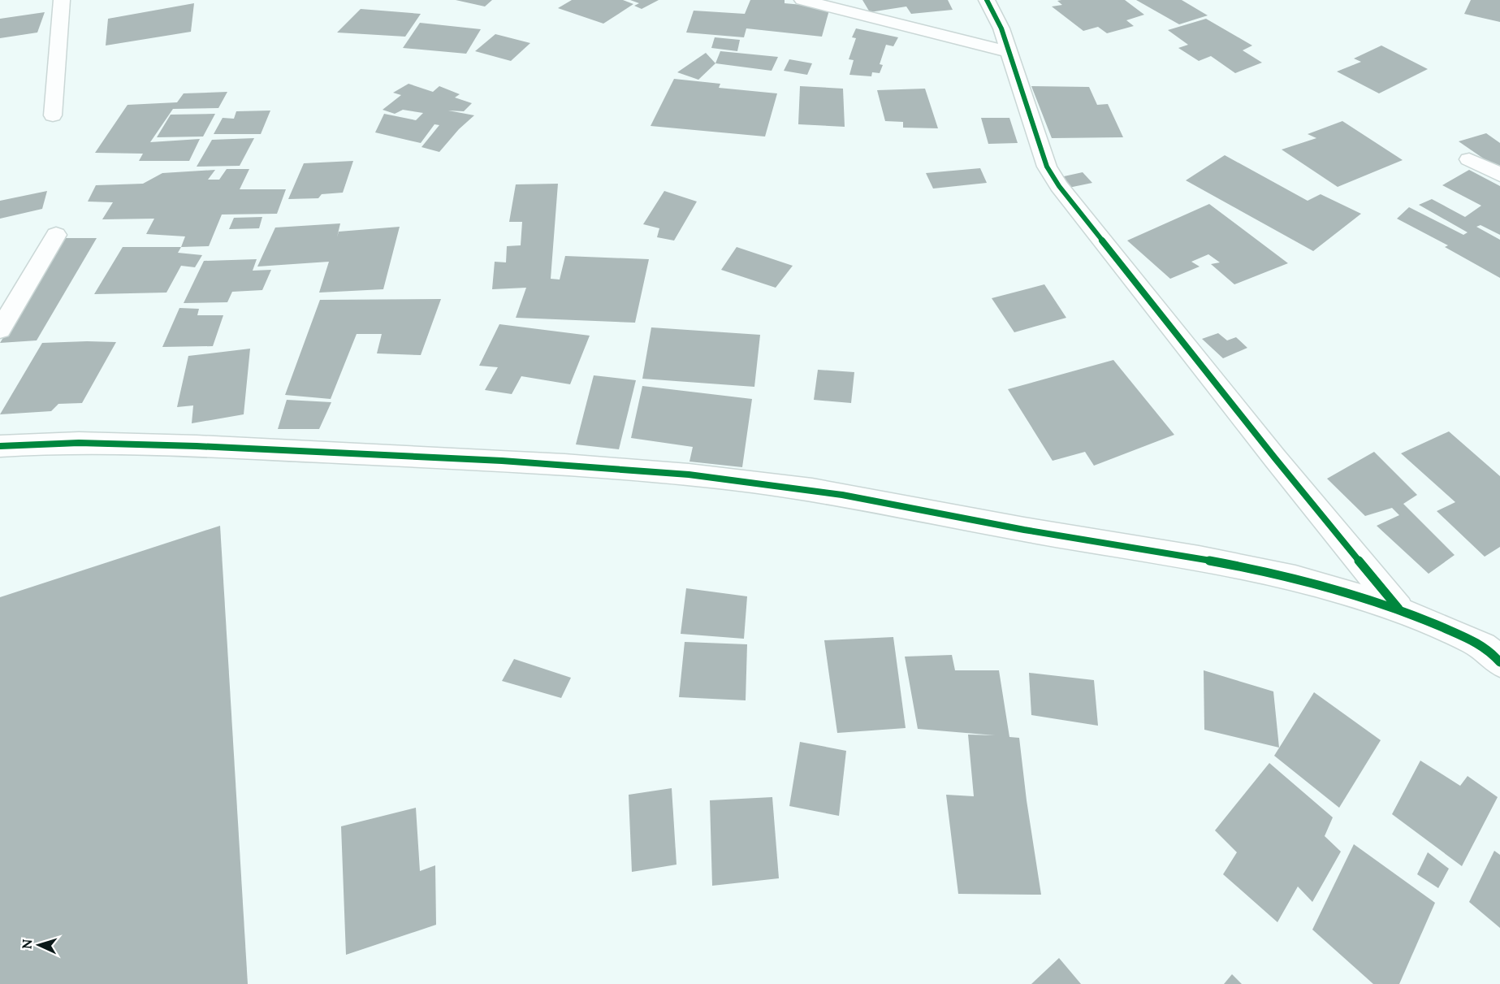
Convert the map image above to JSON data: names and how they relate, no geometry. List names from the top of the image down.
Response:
{
  "north": "left"
}
